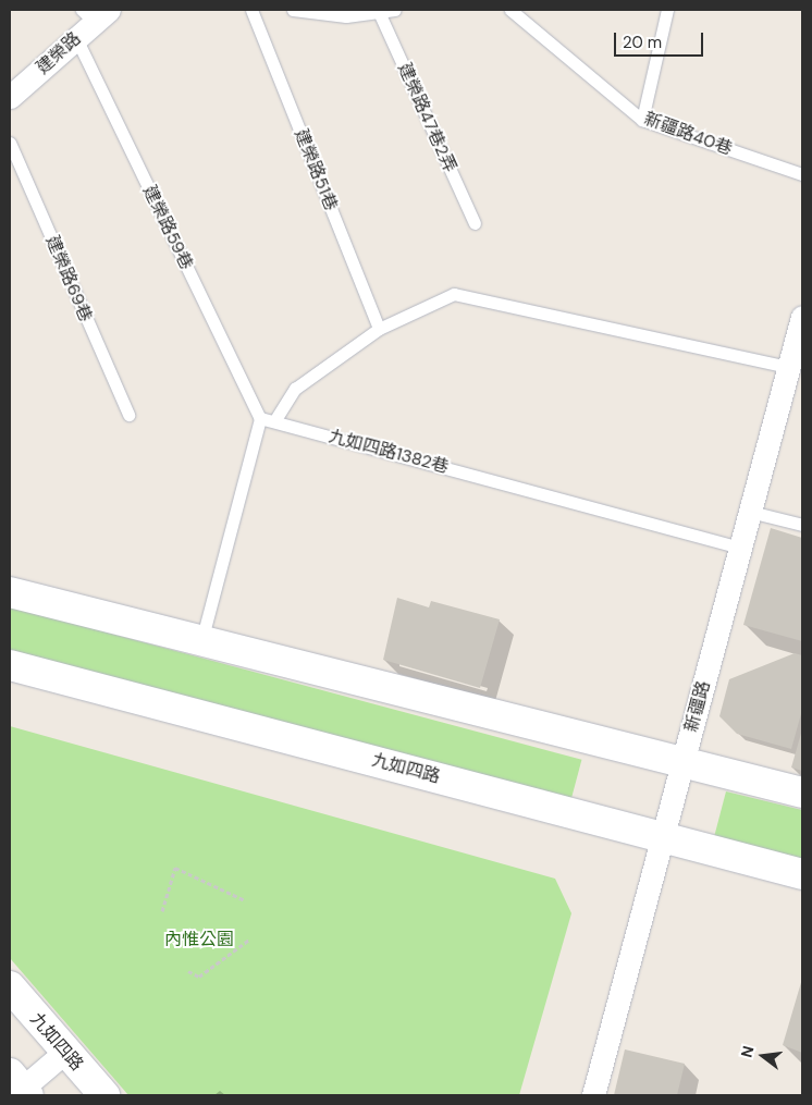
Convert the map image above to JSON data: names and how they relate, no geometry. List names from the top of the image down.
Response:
{
  "streets": {
    "street": ["建榮路", "新疆路", "九如四路"],
    "lane": [
      "建榮路47巷2弄",
      "新疆路40巷",
      "建榮路51巷",
      "建榮路59巷",
      "建榮路69巷",
      "九如四路1382巷"
    ]
  },
  "crossings": [
    ["建榮路", "建榮路59巷"],
    ["建榮路59巷", "九如四路1382巷"],
    ["九如四路1382巷", "新疆路"],
    ["新疆路", "九如四路"]
  ],
  "parks": ["內惟公園"],
  "scale_bar": "20 m",
  "north": "left"
}
